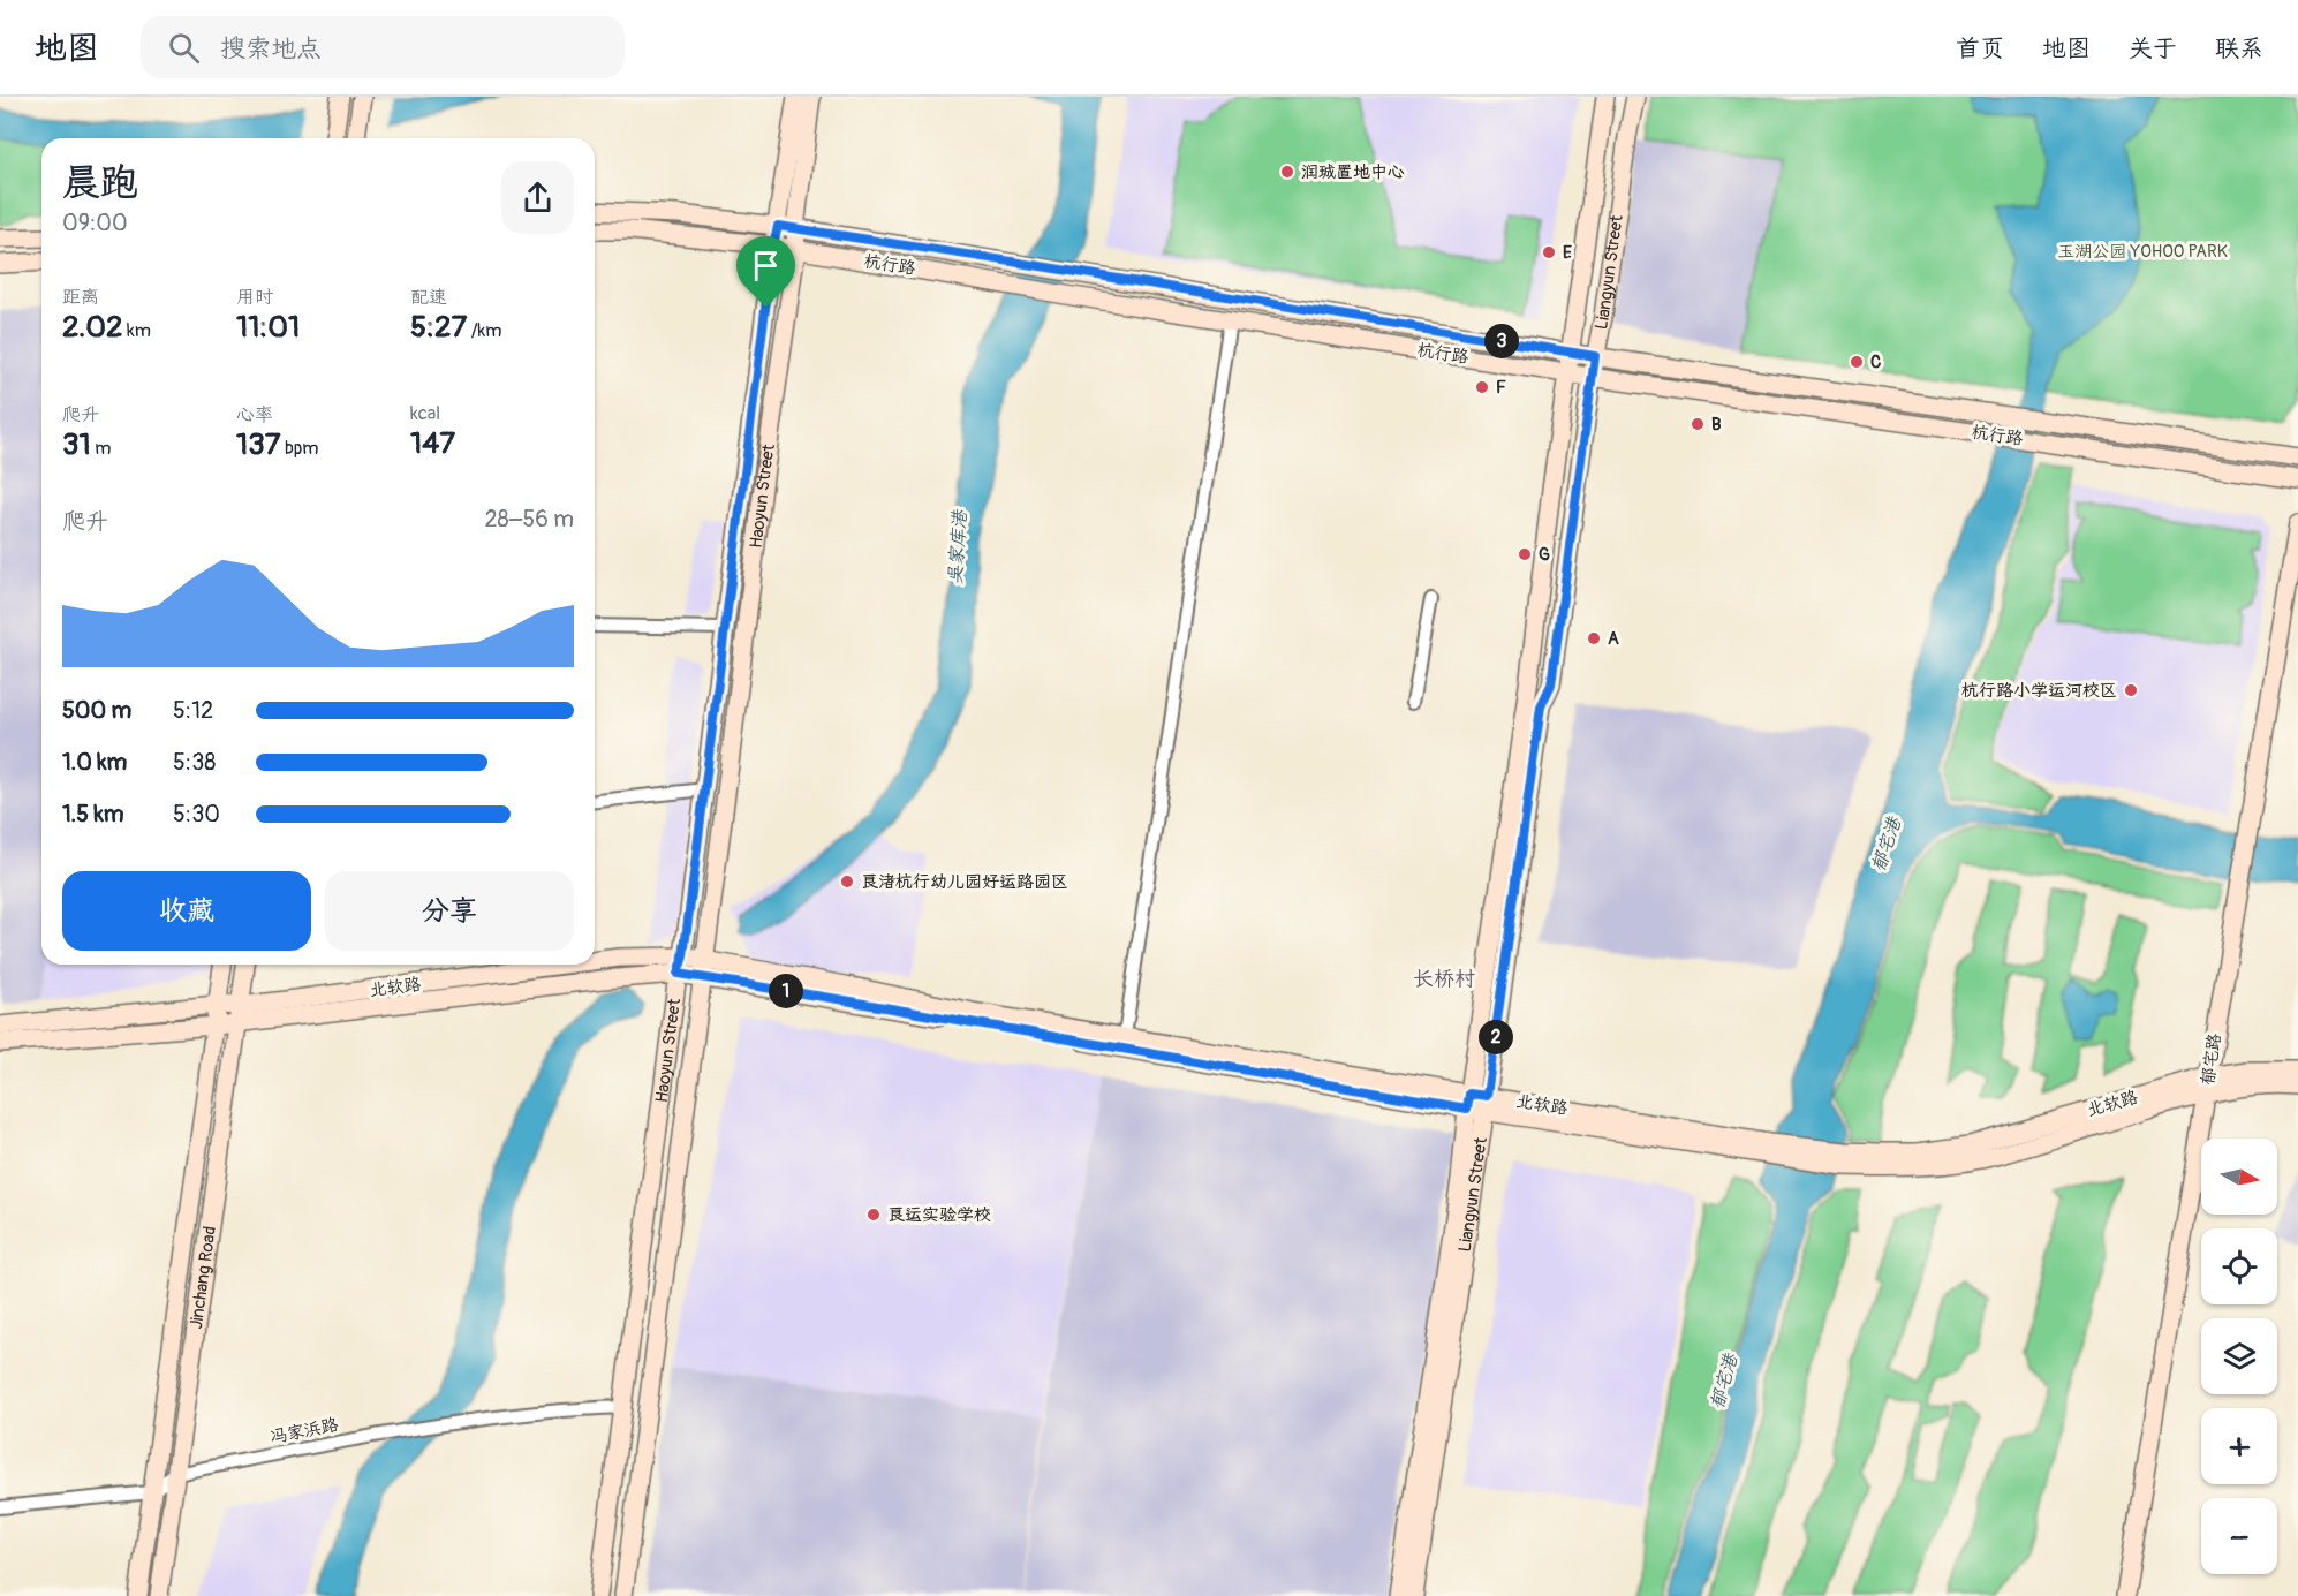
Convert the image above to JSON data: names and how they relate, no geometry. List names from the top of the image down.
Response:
{
  "streets": {
    "main road": [
      "杭行路",
      "Liangyun Street",
      "Haoyun Street",
      "北软路",
      "郁宅路",
      "Jinchang Road"
    ],
    "street": ["冯家浜路"]
  },
  "crossings": [
    ["杭行路", "Liangyun Street"],
    ["杭行路", "Haoyun Street"],
    ["Liangyun Street", "北软路"],
    ["Haoyun Street", "北软路"],
    ["Haoyun Street", "冯家浜路"],
    ["北软路", "郁宅路"],
    ["北软路", "Jinchang Road"],
    ["Jinchang Road", "冯家浜路"]
  ],
  "districts": ["长桥村"],
  "water": ["吴家库港", "郁宅港"],
  "parks": ["玉湖公园 YOHOO PARK"],
  "places": [
    "润珹置地中心",
    "E",
    "C",
    "F",
    "B",
    "G",
    "A",
    "杭行路小学运河校区",
    "良渚杭行幼儿园好运路园区",
    "良运实验学校"
  ],
  "north": "right",
  "page": {
    "header": "地图",
    "search": "搜索地点",
    "nav": [
      "首页",
      "地图",
      "关于",
      "联系"
    ],
    "heading": ["晨跑", "09:00"],
    "stats": [
      ["距离", "2.02 km"],
      ["用时", "11:01"],
      ["配速", "5:27 /km"],
      ["爬升", "31 m"],
      ["心率", "137 bpm"],
      ["kcal", "147"]
    ],
    "pins": ["3", "1", "2"],
    "chart": ["爬升", "28–56 m"],
    "list": [
      {
        "name": "500 m",
        "note": "5:12"
      },
      {
        "name": "1.0 km",
        "note": "5:38"
      },
      {
        "name": "1.5 km",
        "note": "5:30"
      }
    ],
    "buttons": ["收藏", "分享"],
    "map_buttons": ["+", "−"]
  }
}
